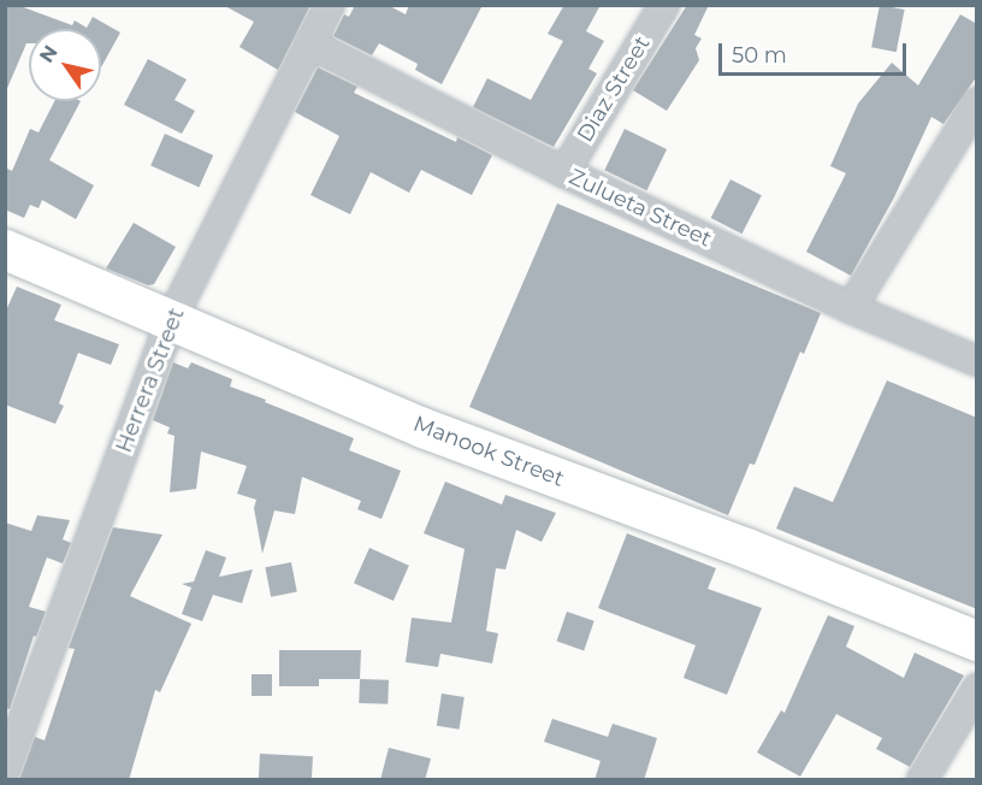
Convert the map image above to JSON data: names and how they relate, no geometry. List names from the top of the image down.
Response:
{
  "streets": {
    "main road": ["Manook Street"],
    "street": ["Diaz Street", "Zulueta Street", "Herrera Street"]
  },
  "crossings": [
    ["Diaz Street", "Zulueta Street"],
    ["Zulueta Street", "Herrera Street"],
    ["Herrera Street", "Manook Street"]
  ],
  "scale_bar": "50 m",
  "north": "top left"
}
